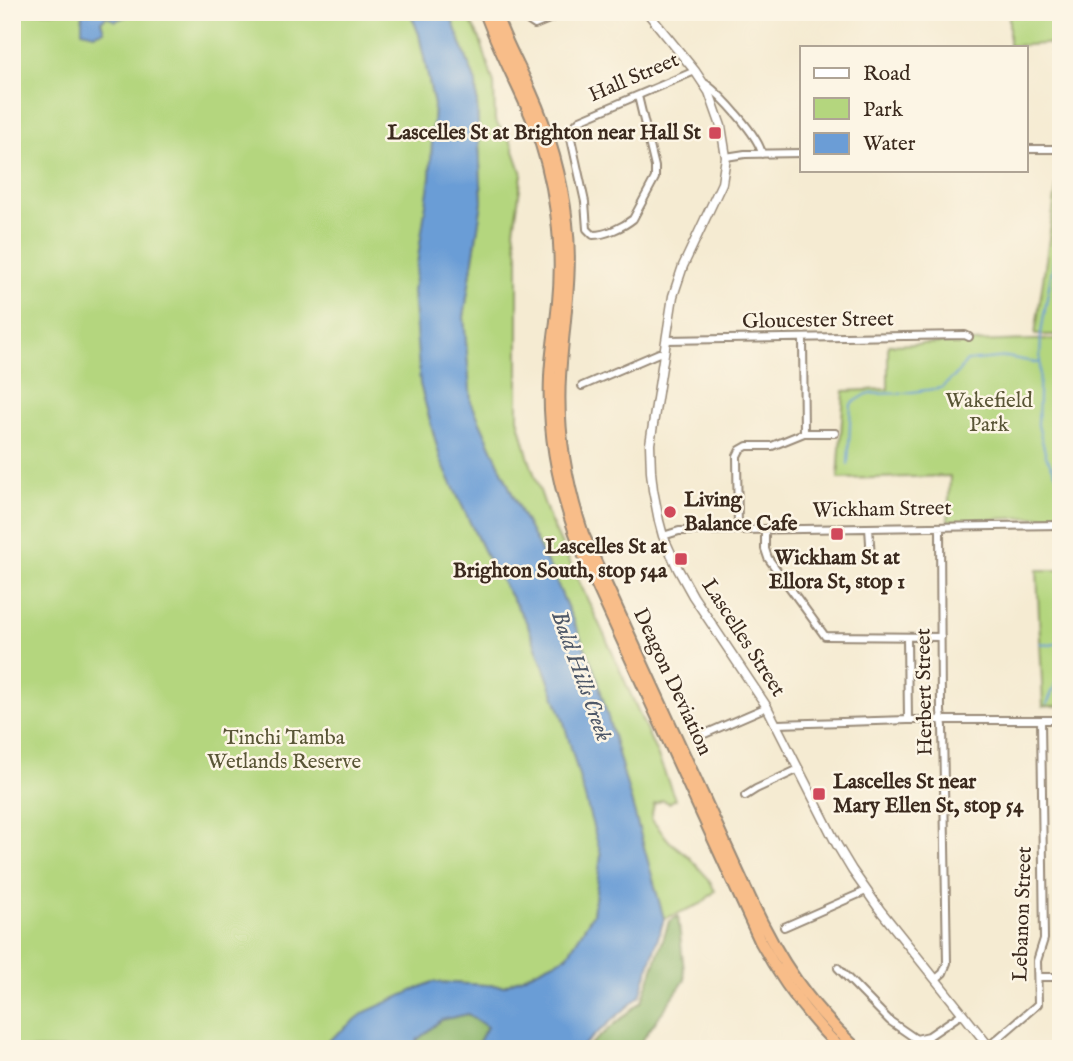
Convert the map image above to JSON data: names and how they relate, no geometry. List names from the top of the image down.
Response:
{
  "streets": {
    "highway": ["Deagon Deviation"],
    "street": [
      "Hall Street",
      "Gloucester Street",
      "Wickham Street",
      "Lascelles Street",
      "Herbert Street",
      "Lebanon Street"
    ]
  },
  "crossings": [
    ["Hall Street", "Lascelles Street"],
    ["Gloucester Street", "Lascelles Street"],
    ["Wickham Street", "Lascelles Street"],
    ["Wickham Street", "Herbert Street"],
    ["Lascelles Street", "Herbert Street"],
    ["Lascelles Street", "Lebanon Street"]
  ],
  "water": ["Bald Hills Creek"],
  "parks": ["Wakefield Park", "Tinchi Tamba Wetlands Reserve"],
  "places": {
    "transit": [
      "Lascelles St at Brighton near Hall St",
      "Wickham St at Ellora St, stop 1",
      "Lascelles St at Brighton South, stop 54a",
      "Lascelles St near Mary Ellen St, stop 54"
    ],
    "other": ["Living Balance Cafe"]
  },
  "legend": ["Road", "Park", "Water"]
}
